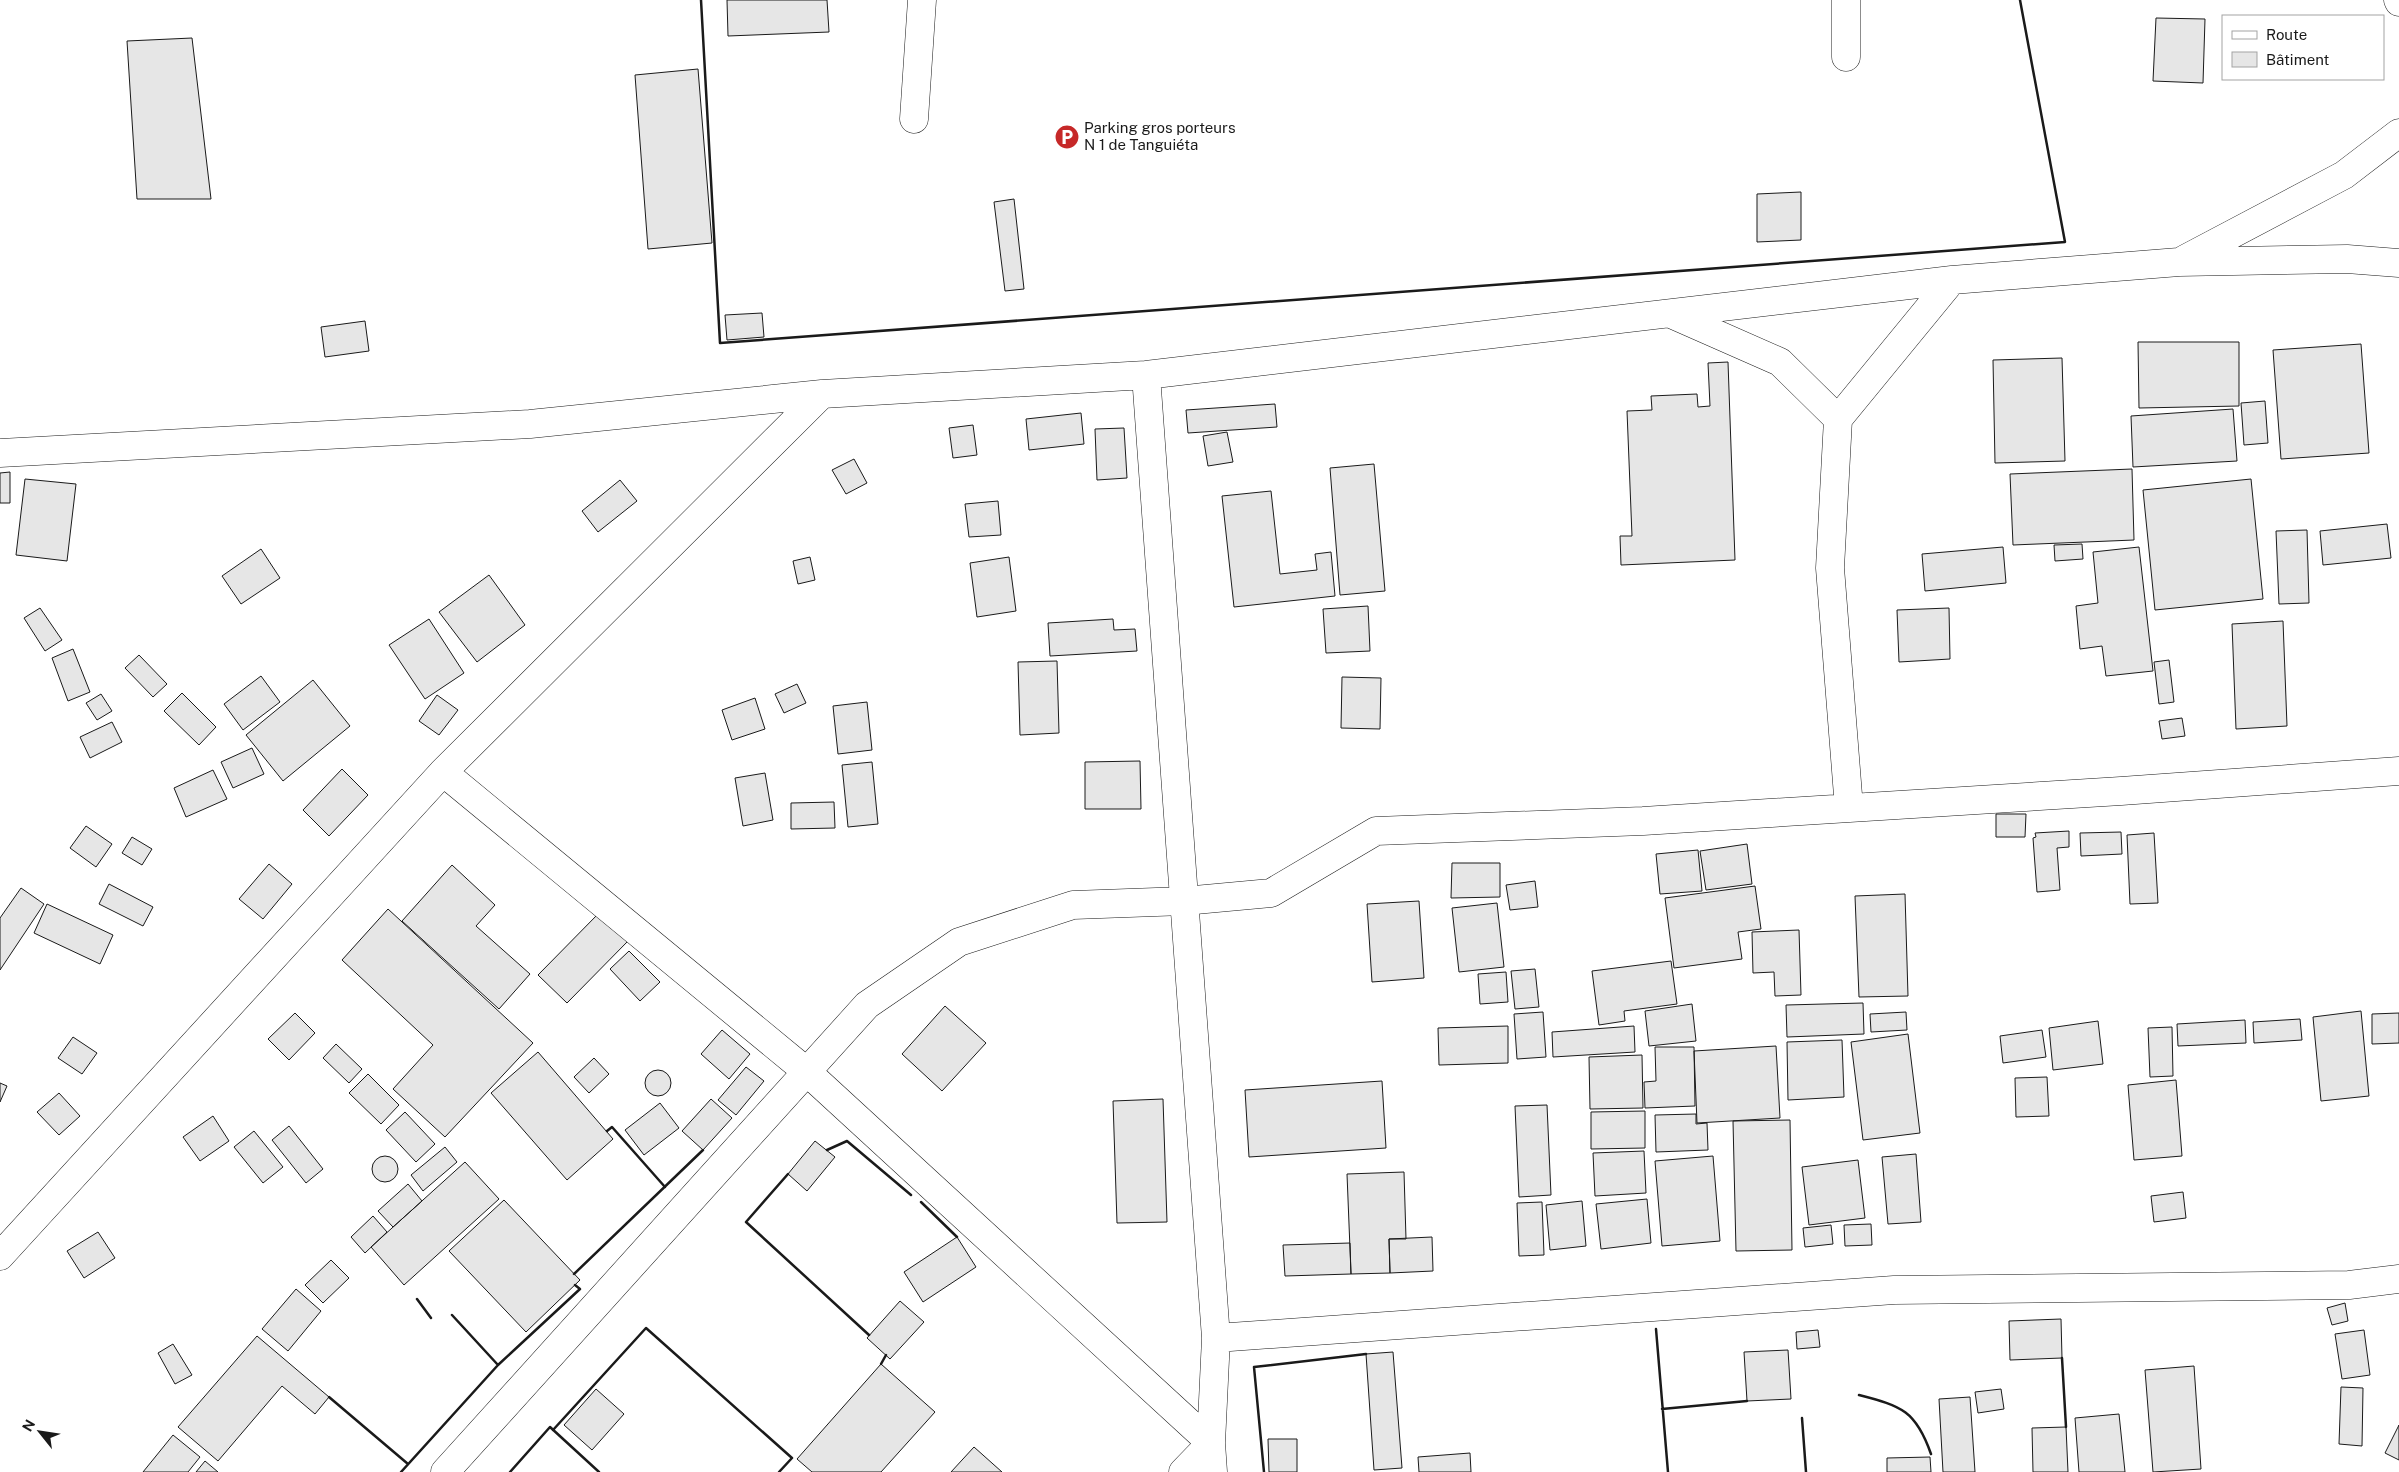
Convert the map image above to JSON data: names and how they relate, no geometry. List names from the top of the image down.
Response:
{
  "places": {
    "parking": ["Parking gros porteurs N 1 de Tanguiéta"]
  },
  "legend": ["Route", "Bâtiment"],
  "north": "top left"
}
